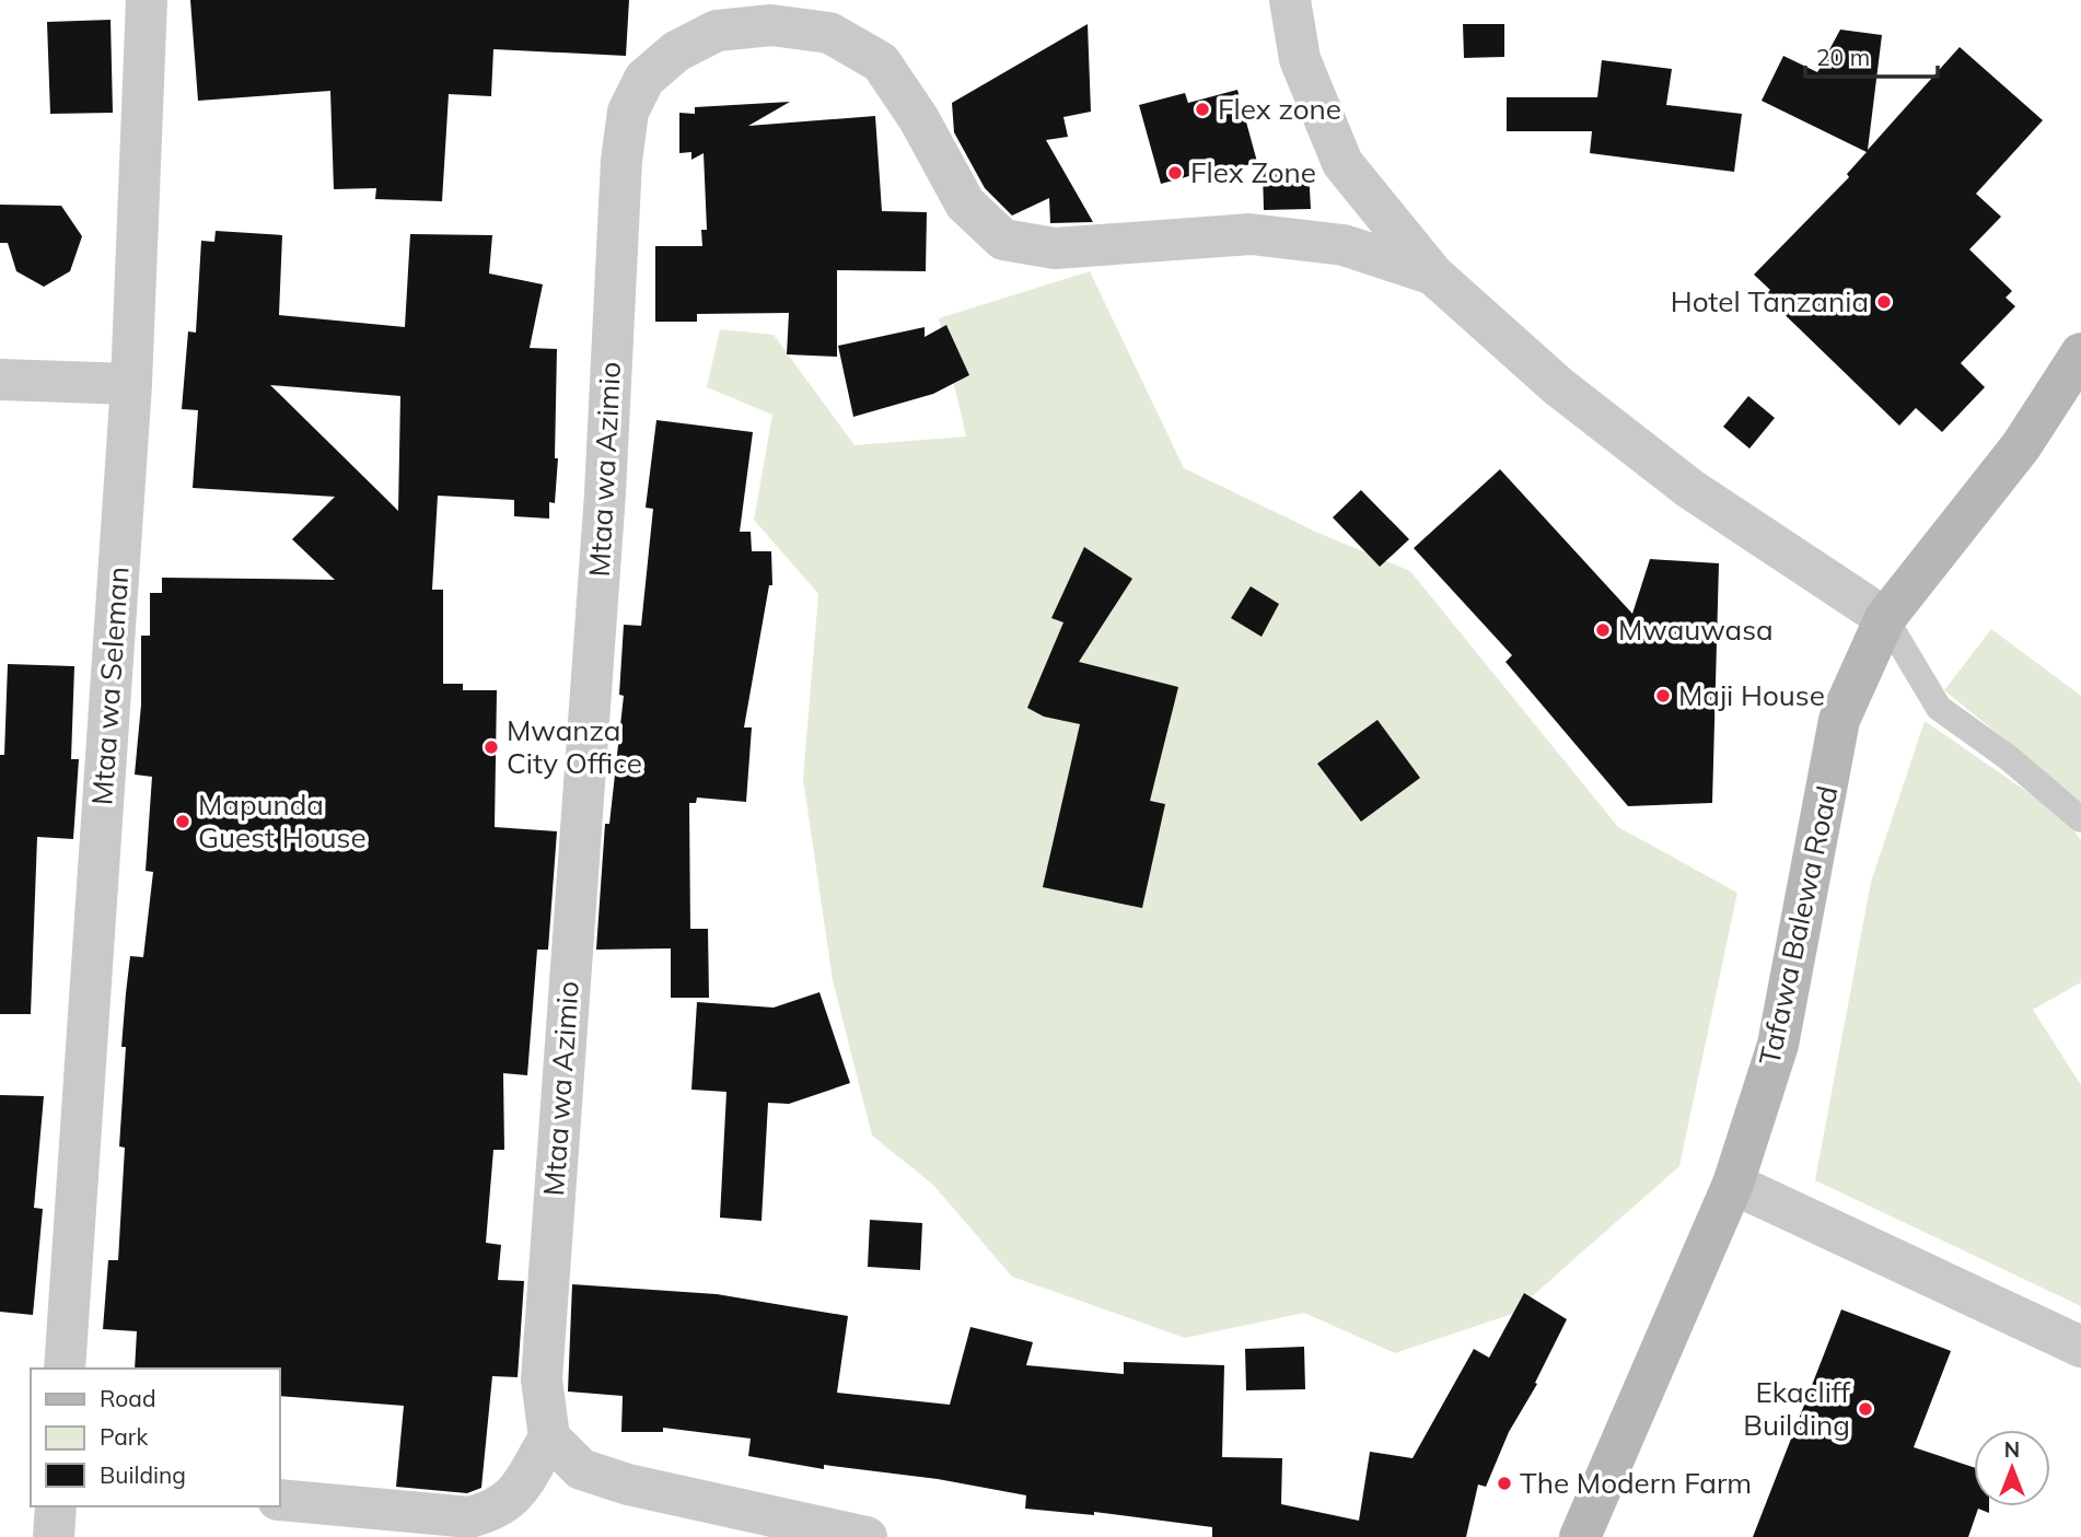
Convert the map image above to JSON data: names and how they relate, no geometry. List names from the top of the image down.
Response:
{
  "streets": {
    "main road": ["Tafawa Balewa Road"],
    "street": ["Mtaa wa Azimio", "Mtaa wa Seleman"]
  },
  "places": [
    "Flex zone",
    "Flex Zone",
    "Hotel Tanzania",
    "Mwauwasa",
    "Maji House",
    "Mwanza City Office",
    "Mapunda Guest House",
    "Ekacliff Building",
    "The Modern Farm"
  ],
  "legend": ["Road", "Park", "Building"],
  "scale_bar": "20 m",
  "north": "top"
}
